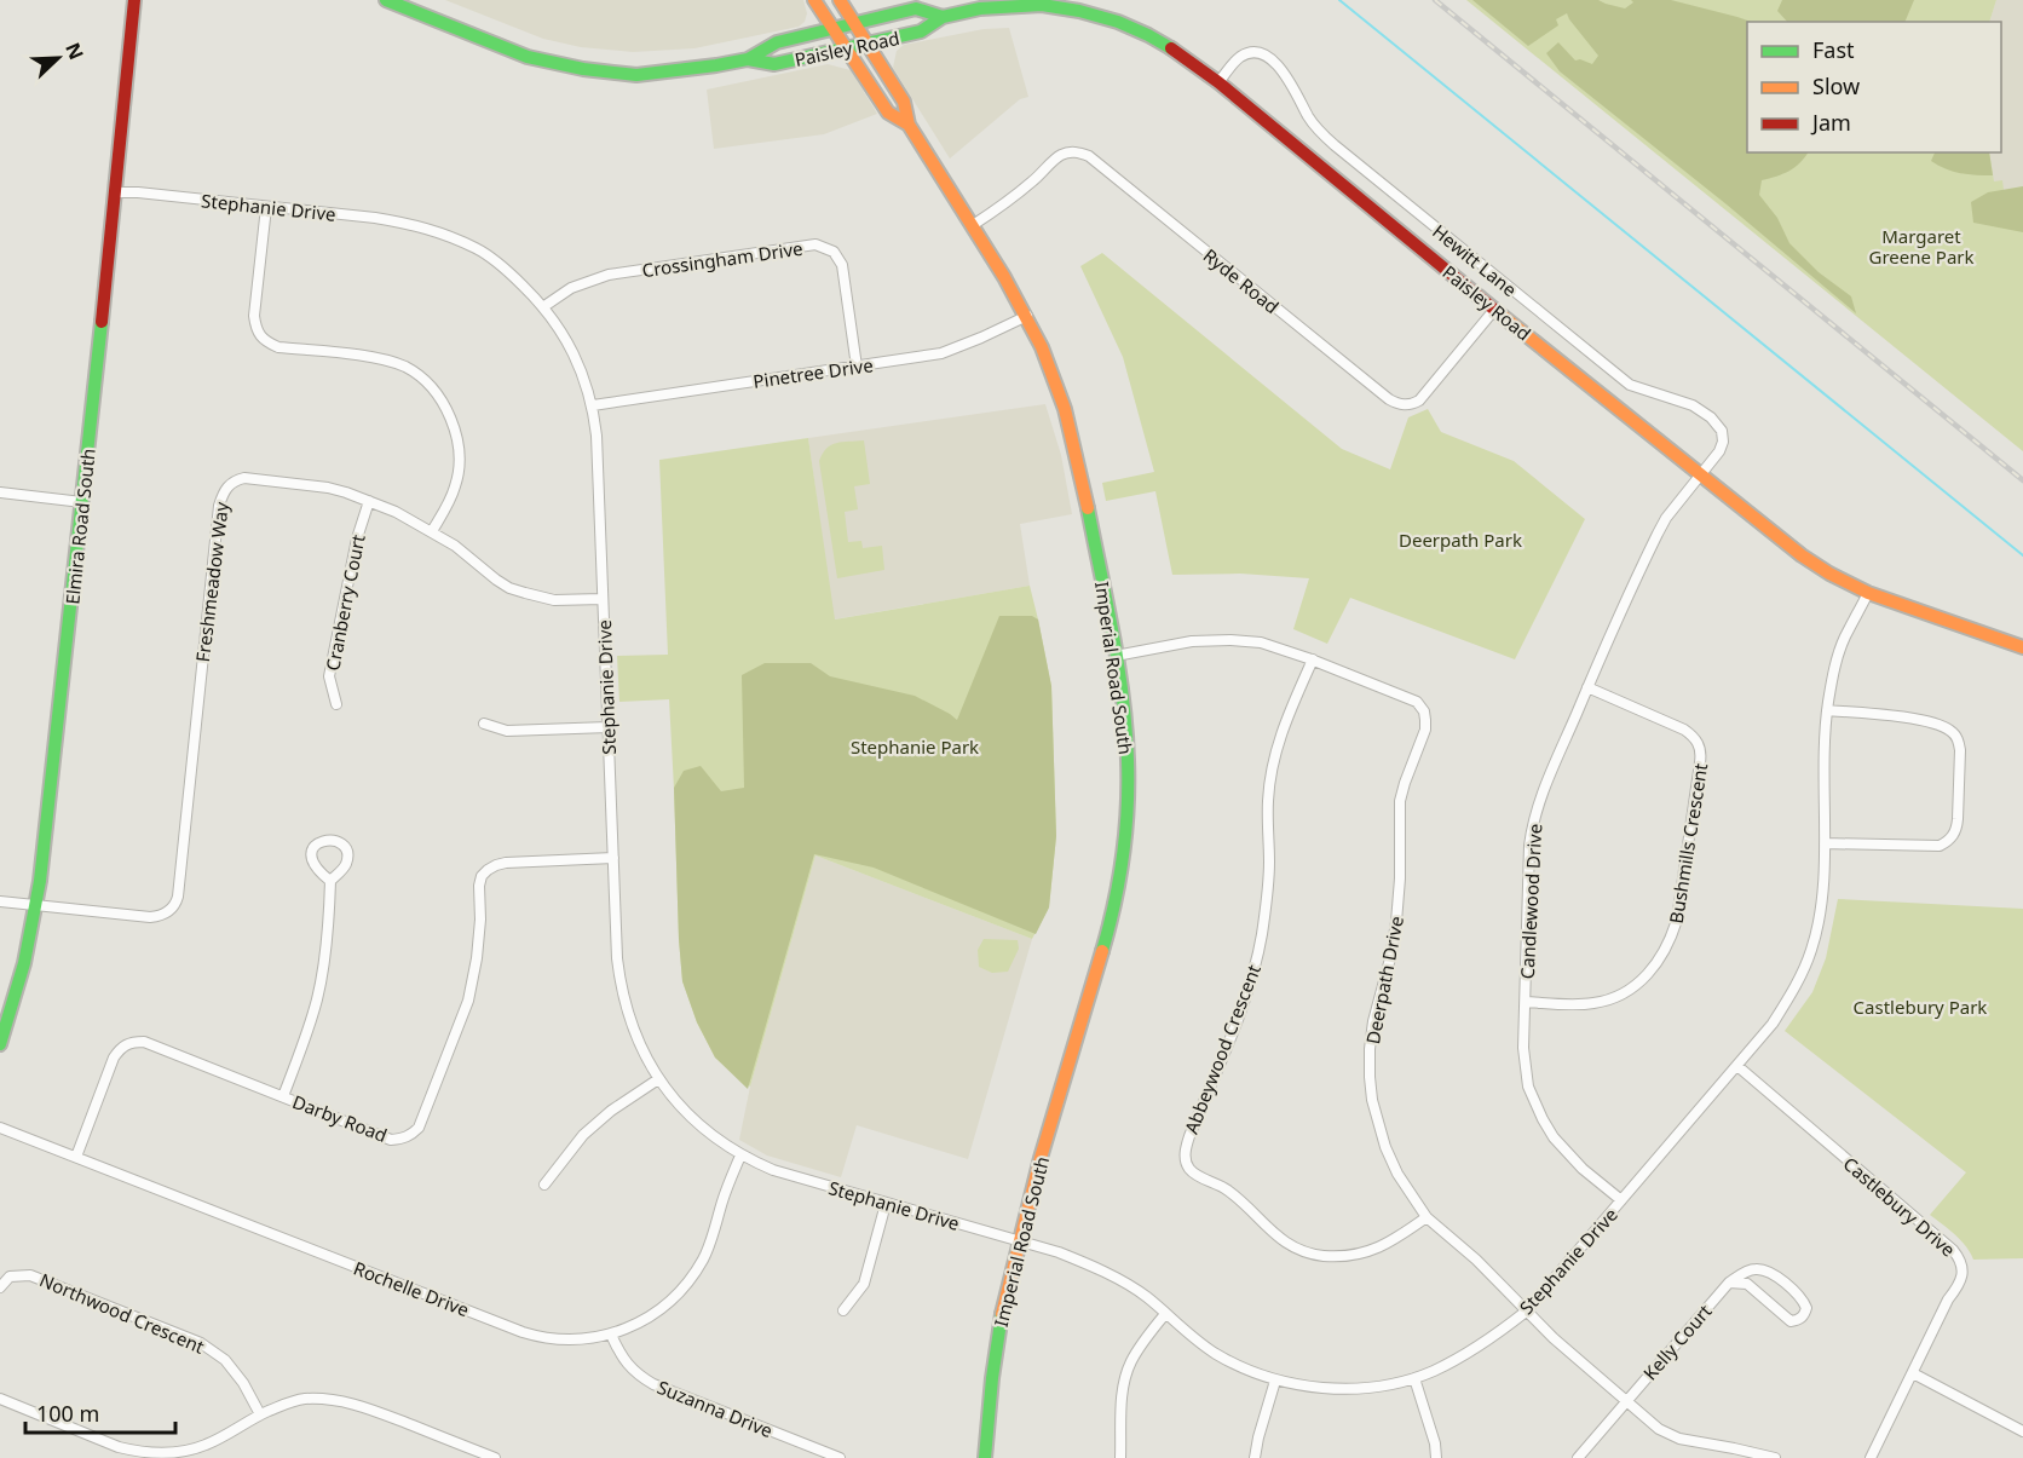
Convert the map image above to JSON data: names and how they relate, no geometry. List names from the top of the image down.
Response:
{
  "streets": {
    "street": [
      "Paisley Road",
      "Stephanie Drive",
      "Crossingham Drive",
      "Hewitt Lane",
      "Ryde Road",
      "Pinetree Drive",
      "Elmira Road South",
      "Freshmeadow Way",
      "Cranberry Court",
      "Imperial Road South",
      "Bushmills Crescent",
      "Candlewood Drive",
      "Deerpath Drive",
      "Abbeywood Crescent",
      "Darby Road",
      "Castlebury Drive",
      "Rochelle Drive",
      "Northwood Crescent",
      "Kelly Court",
      "Suzanna Drive"
    ]
  },
  "crossings": [
    ["Paisley Road", "Stephanie Drive"],
    ["Paisley Road", "Hewitt Lane"],
    ["Paisley Road", "Ryde Road"],
    ["Paisley Road", "Imperial Road South"],
    ["Paisley Road", "Candlewood Drive"],
    ["Stephanie Drive", "Crossingham Drive"],
    ["Stephanie Drive", "Pinetree Drive"],
    ["Stephanie Drive", "Elmira Road South"],
    ["Stephanie Drive", "Freshmeadow Way"],
    ["Stephanie Drive", "Imperial Road South"],
    ["Stephanie Drive", "Candlewood Drive"],
    ["Stephanie Drive", "Deerpath Drive"],
    ["Stephanie Drive", "Darby Road"],
    ["Stephanie Drive", "Castlebury Drive"],
    ["Stephanie Drive", "Rochelle Drive"],
    ["Crossingham Drive", "Pinetree Drive"],
    ["Hewitt Lane", "Candlewood Drive"],
    ["Ryde Road", "Imperial Road South"],
    ["Pinetree Drive", "Imperial Road South"],
    ["Elmira Road South", "Freshmeadow Way"],
    ["Freshmeadow Way", "Cranberry Court"],
    ["Imperial Road South", "Deerpath Drive"],
    ["Bushmills Crescent", "Candlewood Drive"],
    ["Deerpath Drive", "Abbeywood Crescent"],
    ["Deerpath Drive", "Kelly Court"],
    ["Darby Road", "Rochelle Drive"],
    ["Rochelle Drive", "Suzanna Drive"]
  ],
  "parks": [
    "Margaret Greene Park",
    "Deerpath Park",
    "Stephanie Park",
    "Castlebury Park"
  ],
  "legend": ["Fast", "Slow", "Jam"],
  "scale_bar": "100 m",
  "north": "top right"
}
